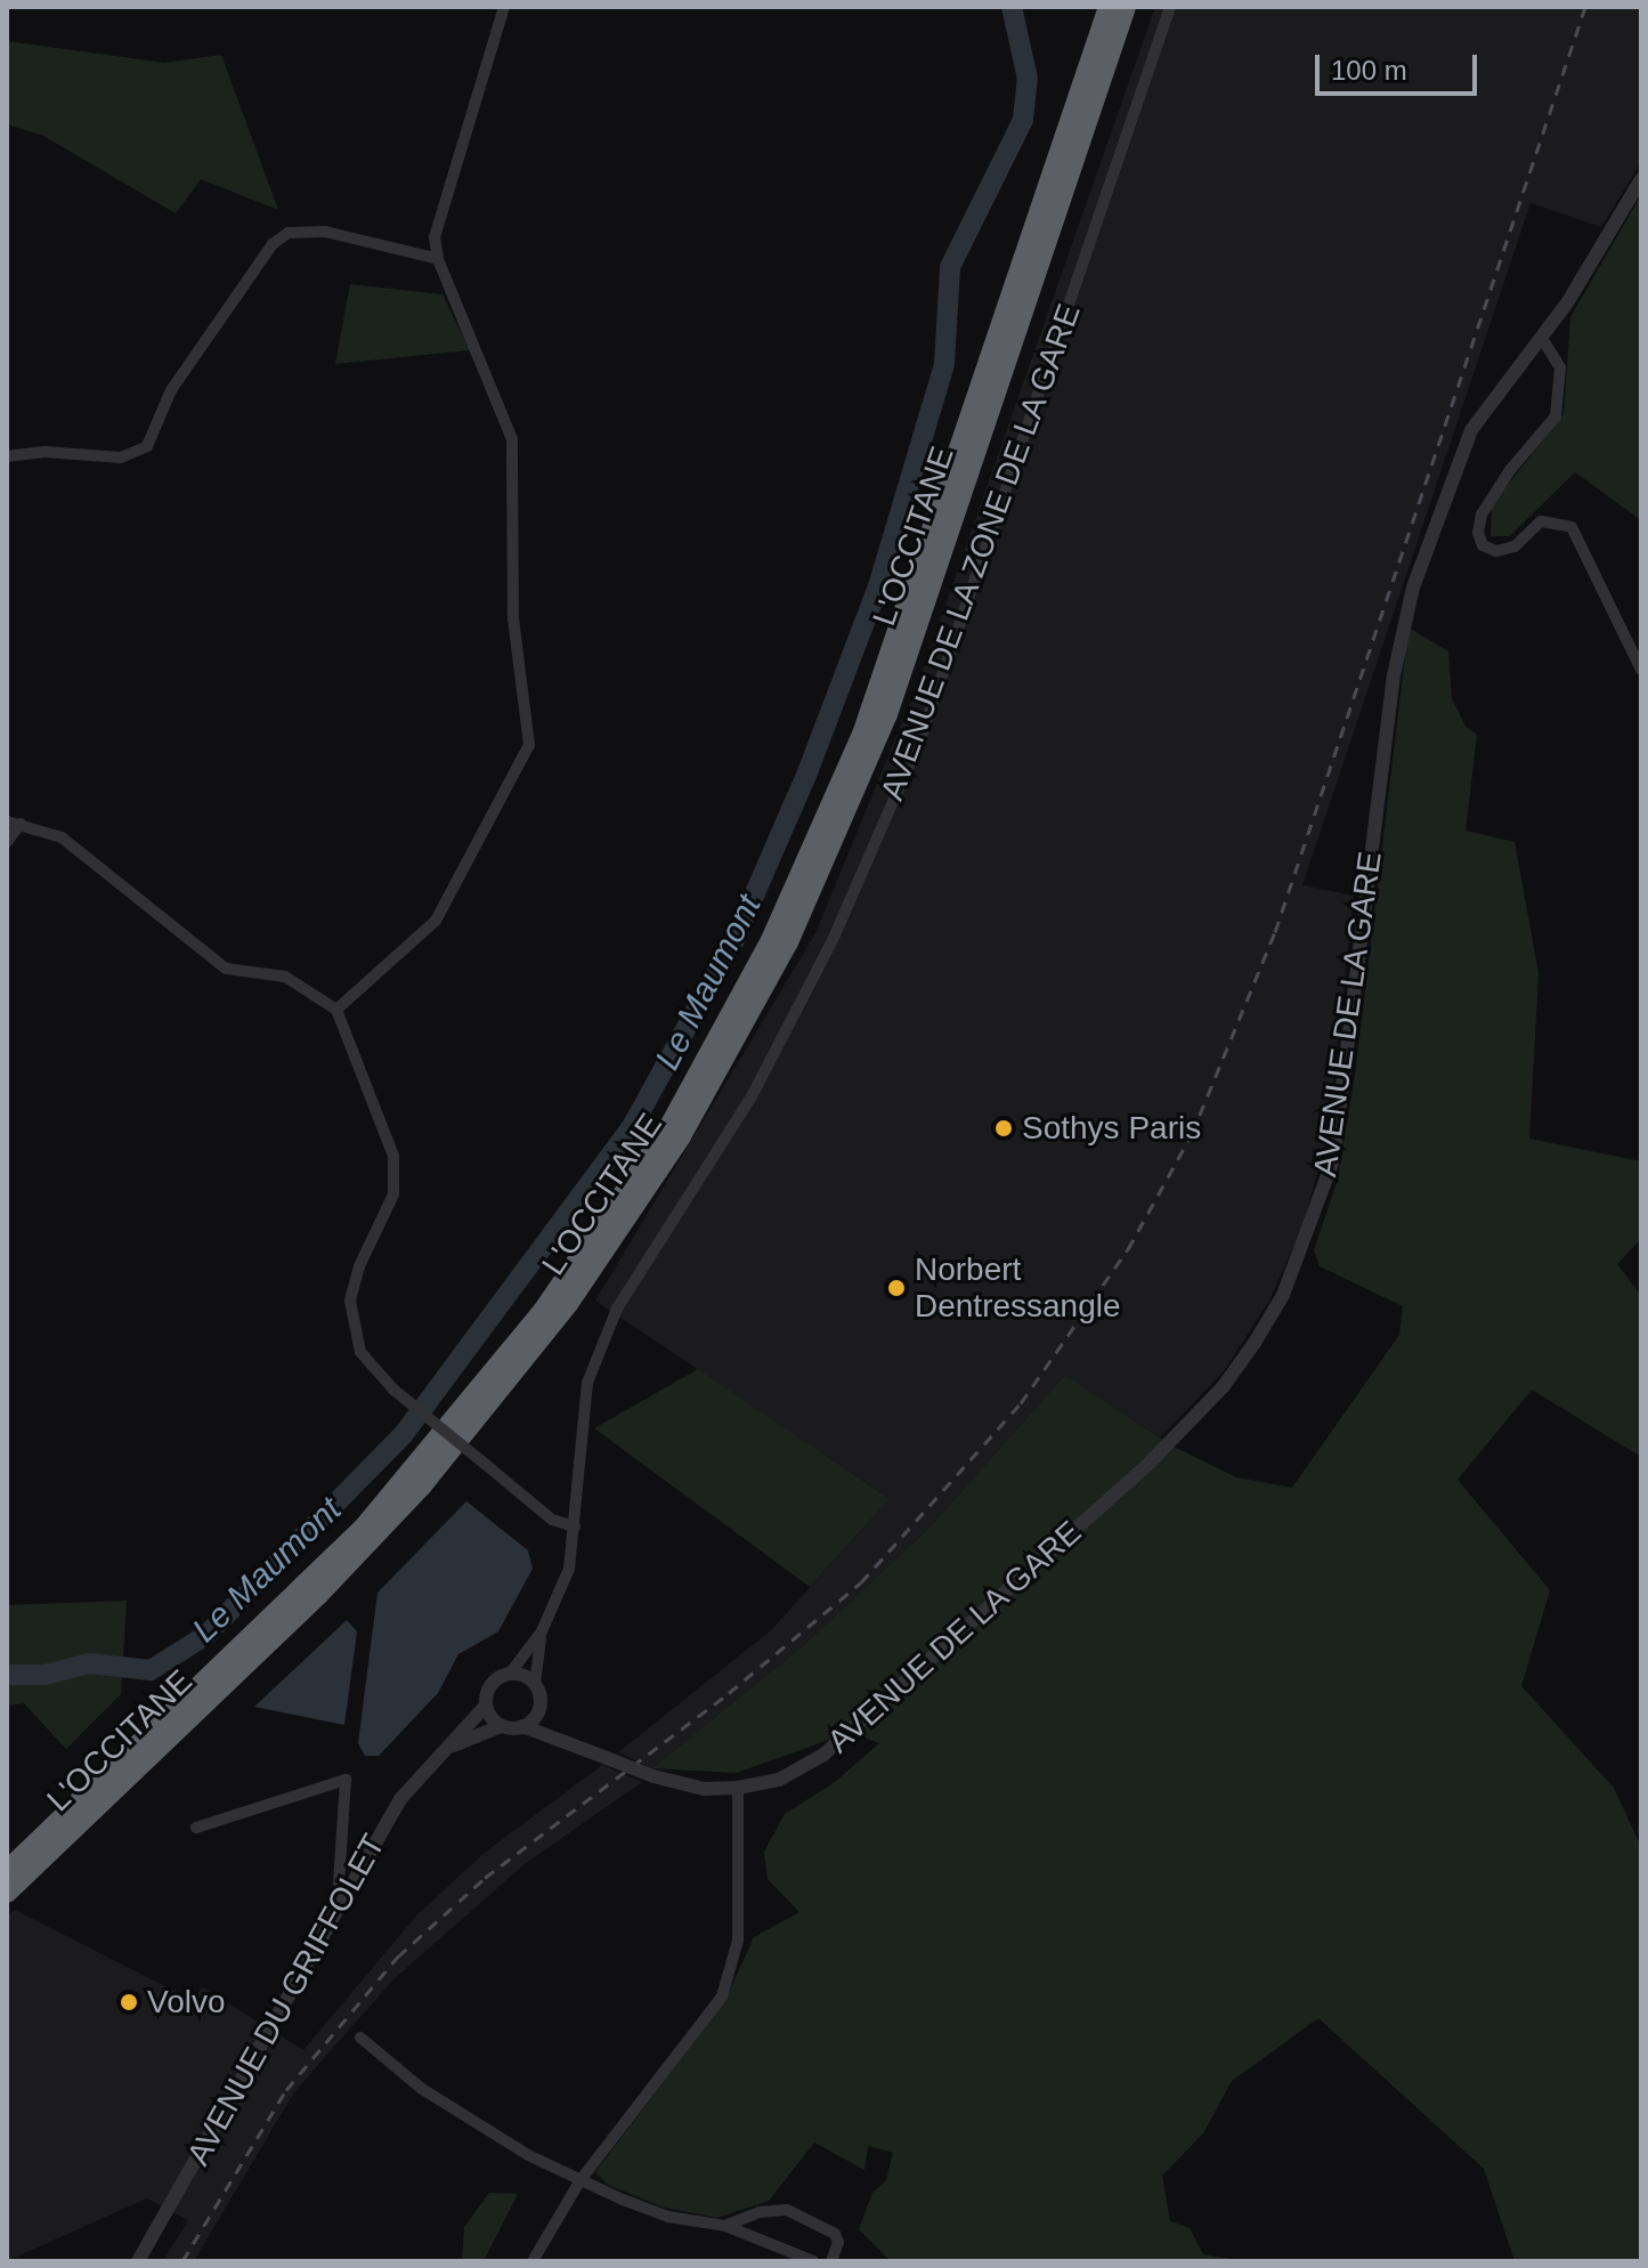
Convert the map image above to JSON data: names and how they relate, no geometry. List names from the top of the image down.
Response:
{
  "streets": {
    "highway": ["L'OCCITANE"],
    "street": ["AVENUE DE LA ZONE DE LA GARE", "AVENUE DE LA GARE", "AVENUE DU GRIFFOLET"]
  },
  "crossings": [
    ["AVENUE DE LA ZONE DE LA GARE", "AVENUE DE LA GARE"],
    ["AVENUE DE LA ZONE DE LA GARE", "AVENUE DU GRIFFOLET"],
    ["AVENUE DE LA GARE", "AVENUE DU GRIFFOLET"]
  ],
  "water": ["Le Maumont"],
  "places": ["Sothys Paris", "Norbert Dentressangle", "Volvo"],
  "scale_bar": "100 m"
}
